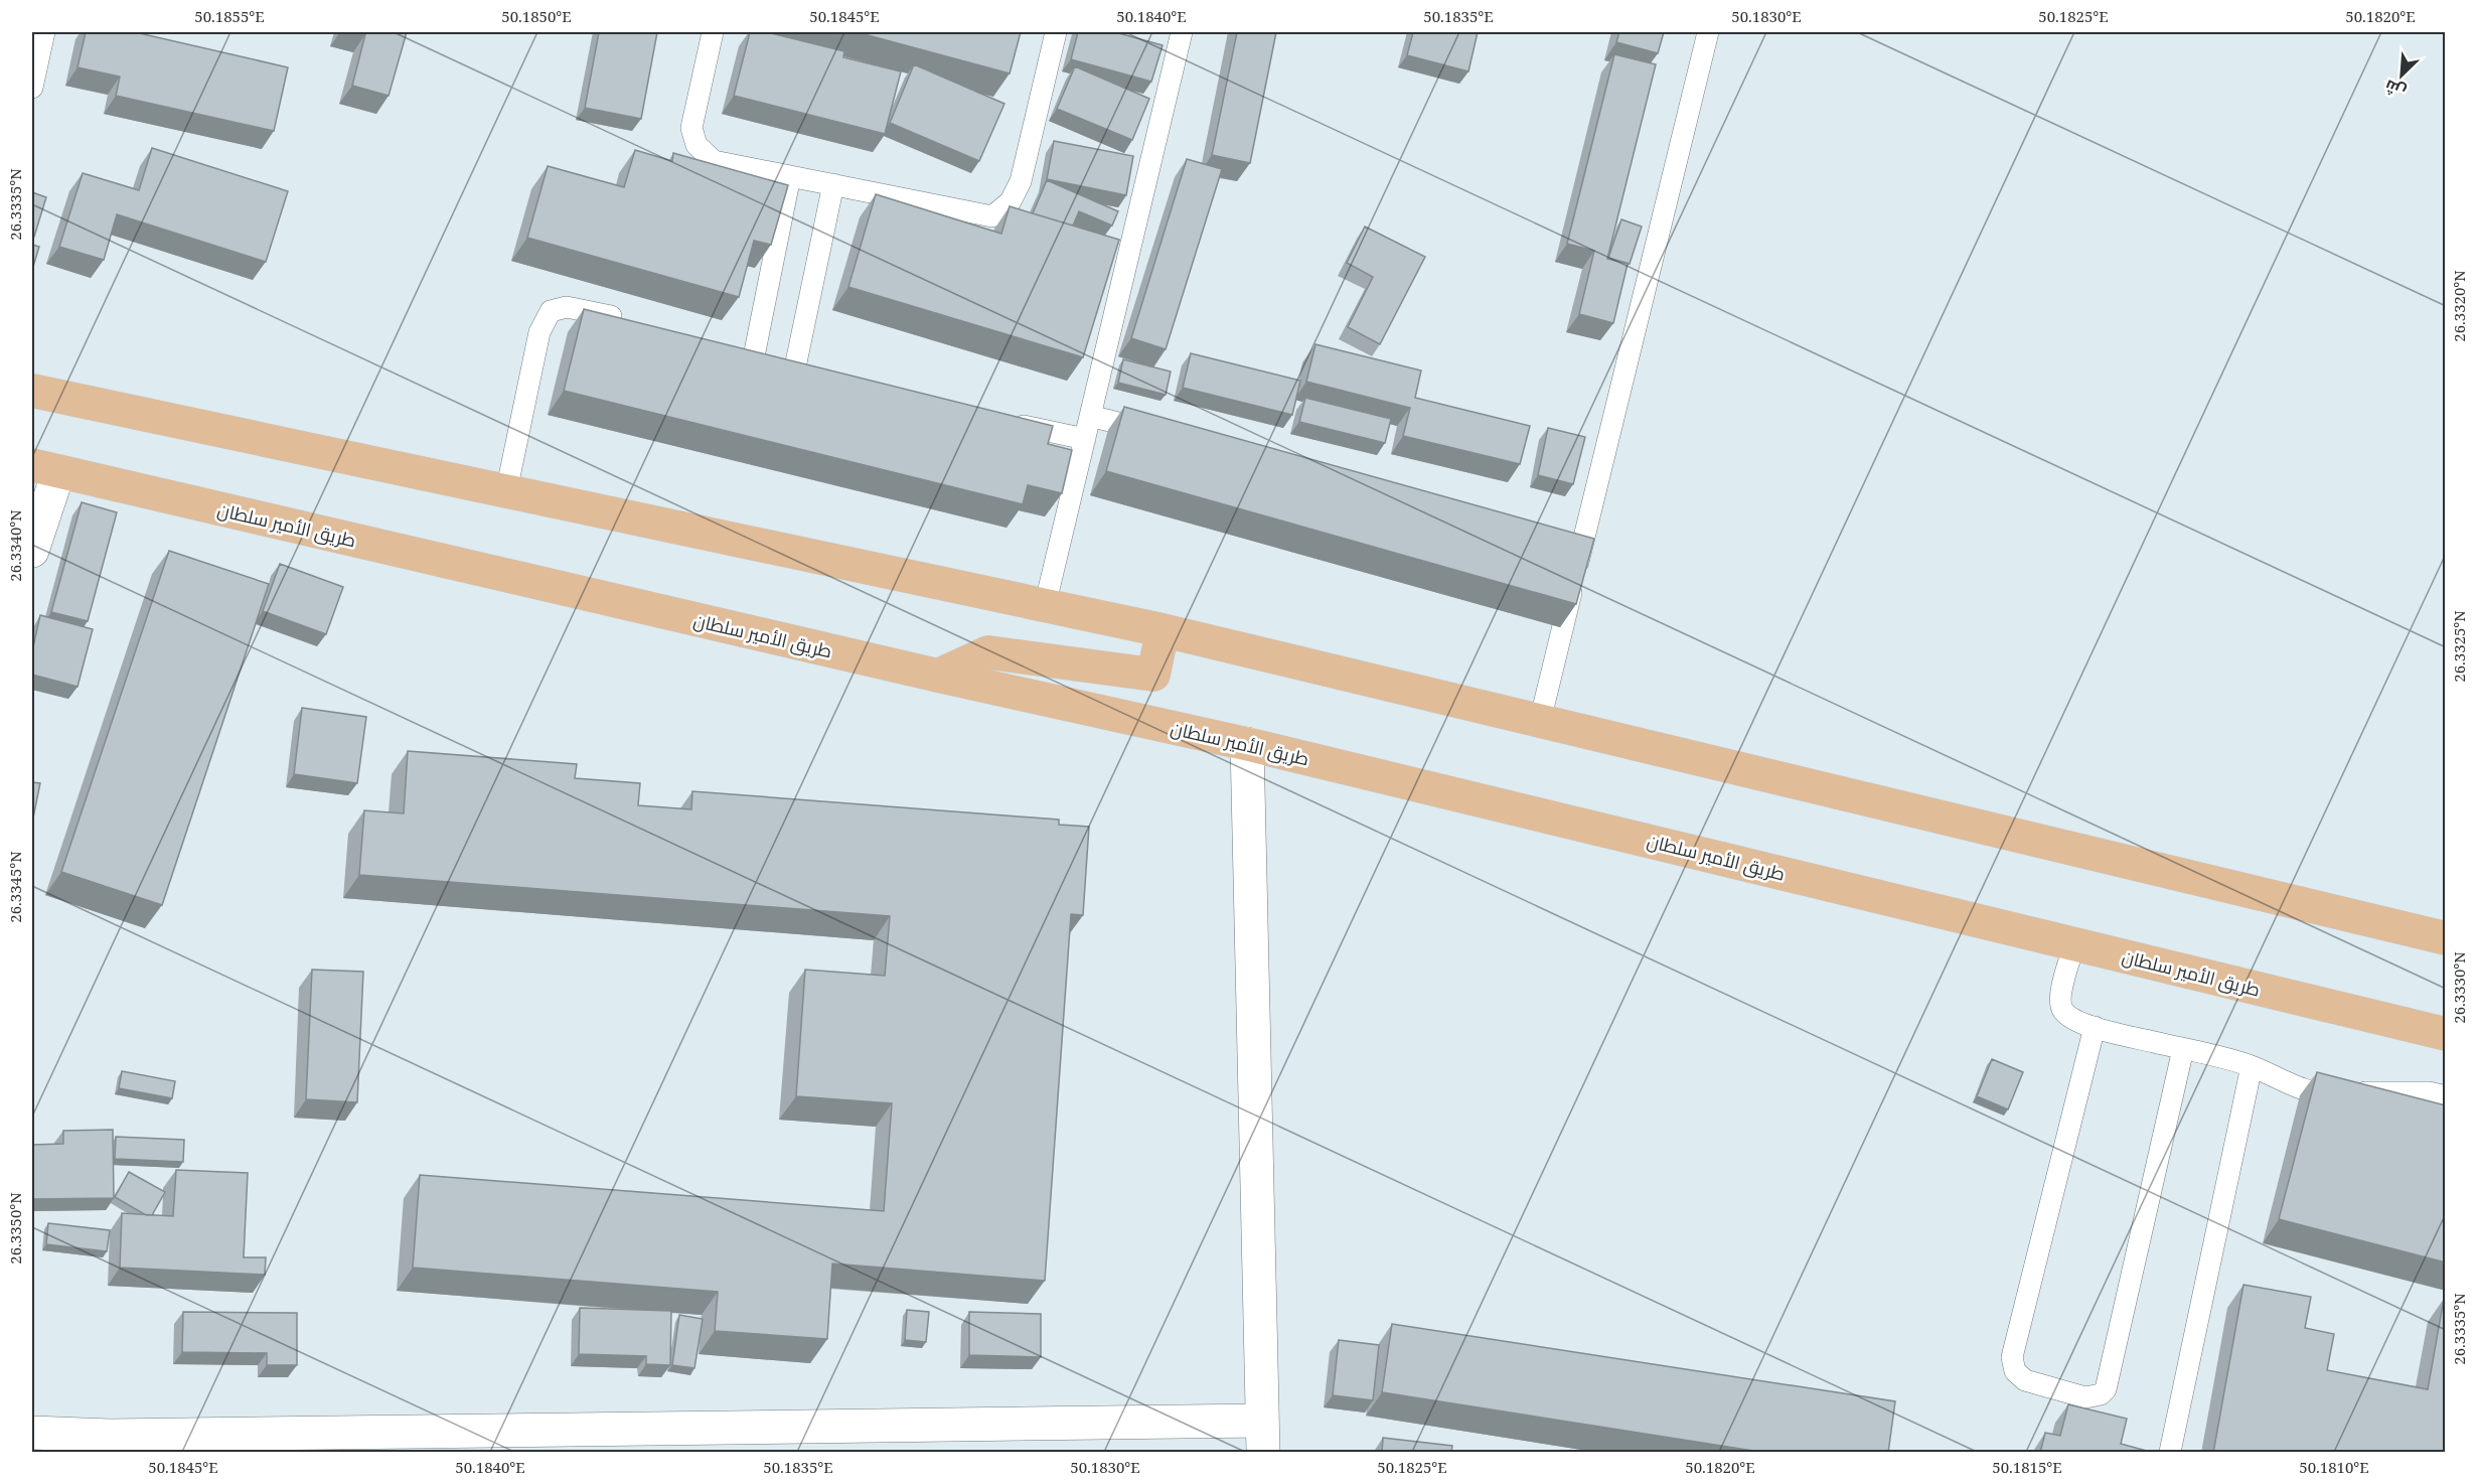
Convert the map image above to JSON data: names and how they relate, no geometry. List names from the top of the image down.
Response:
{
  "streets": {
    "main road": ["طريق الأمير سلطان"]
  },
  "north": "bottom left",
  "coordinates": [
    "50.1855°E",
    "50.1850°E",
    "50.1845°E",
    "50.1840°E",
    "50.1835°E",
    "50.1830°E",
    "50.1825°E",
    "50.1820°E",
    "26.3335°N",
    "26.3320°N",
    "26.3340°N",
    "26.3325°N",
    "26.3345°N",
    "26.3330°N",
    "26.3350°N",
    "50.1815°E",
    "50.1810°E"
  ]
}
